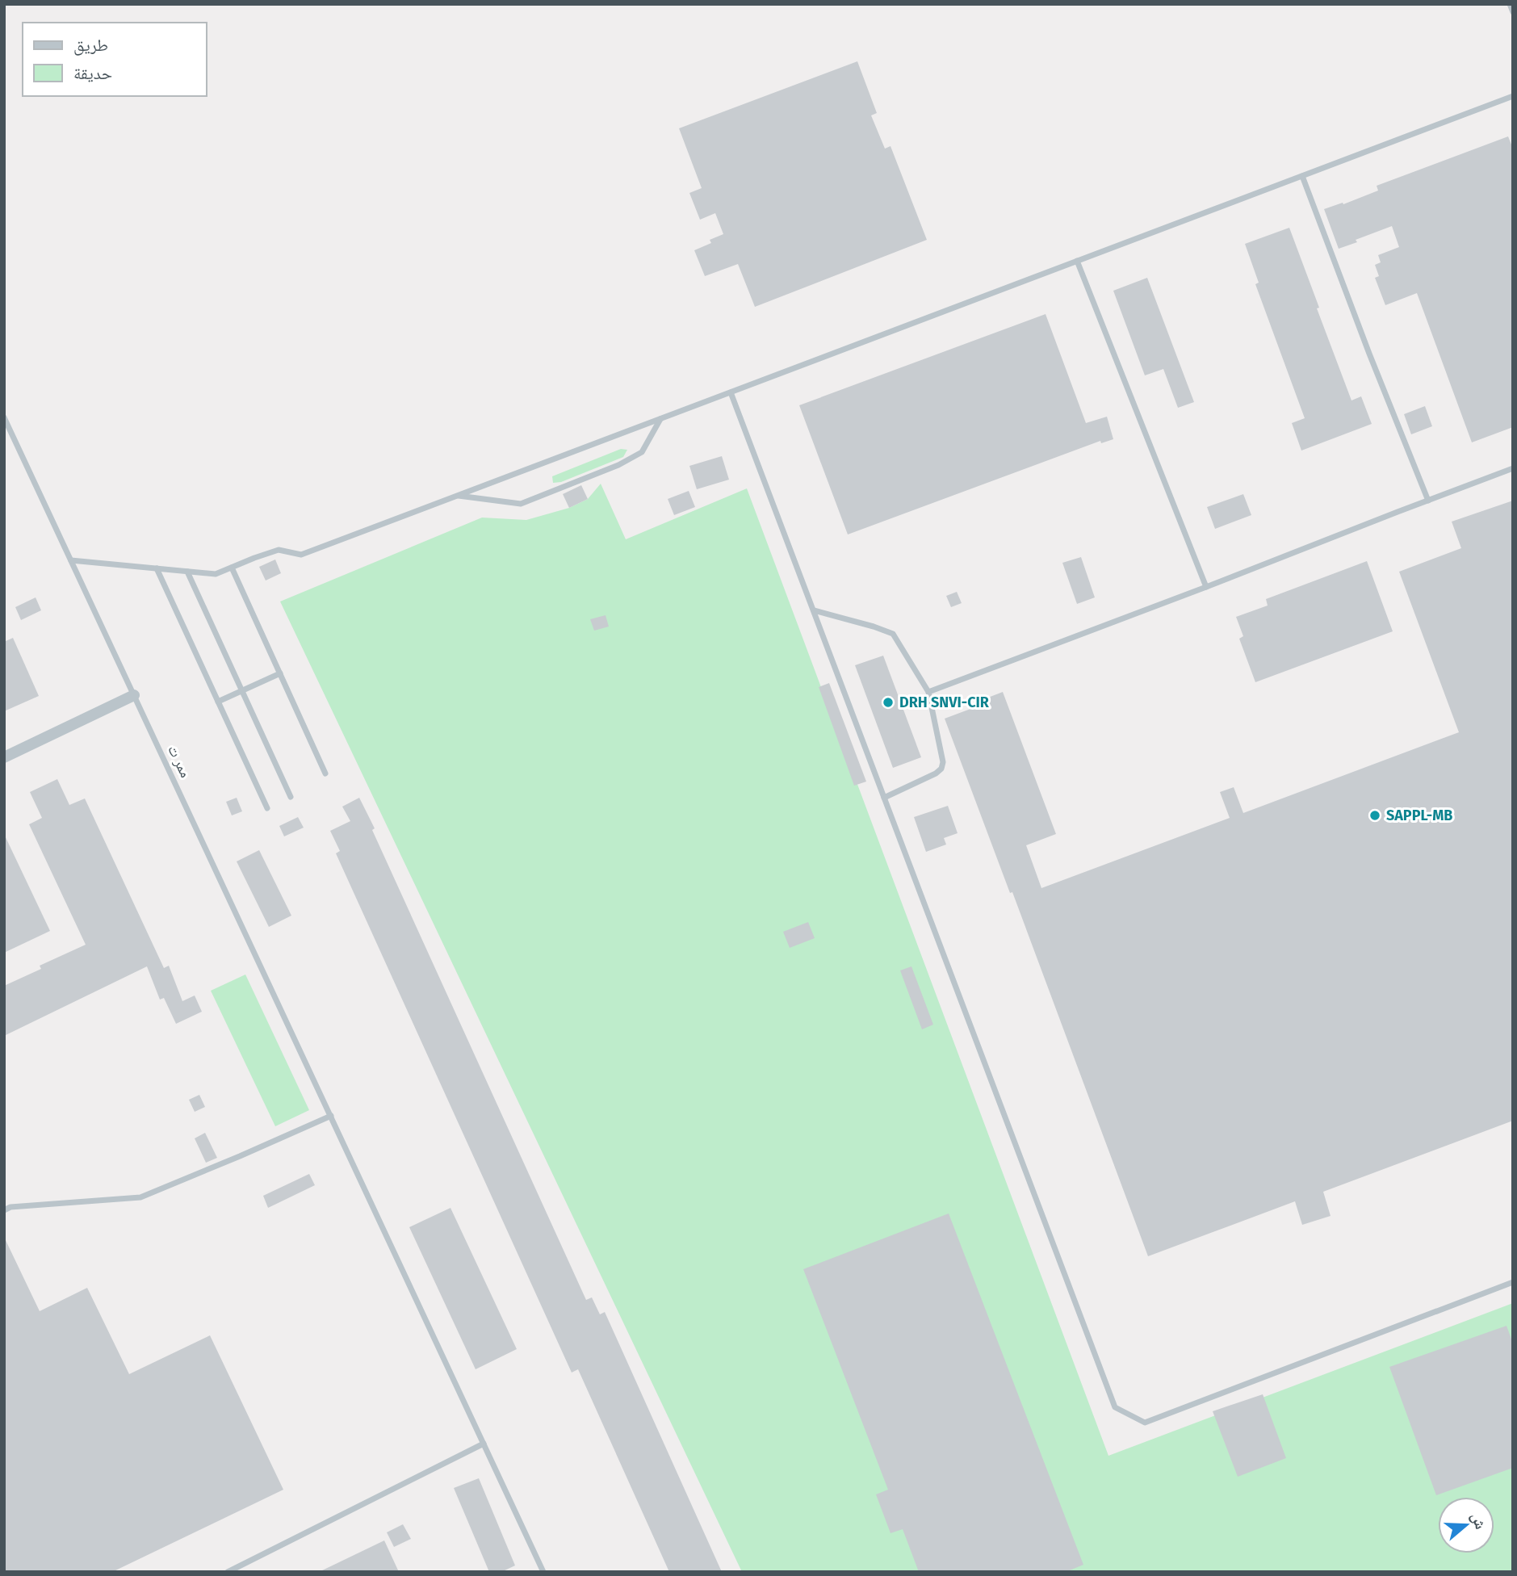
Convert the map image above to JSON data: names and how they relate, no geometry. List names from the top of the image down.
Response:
{
  "streets": {
    "lane": ["ممر ت"]
  },
  "places": ["DRH SNVI-CIR", "SAPPL-MB"],
  "legend": ["طريق", "حديقة"],
  "north": "right"
}
